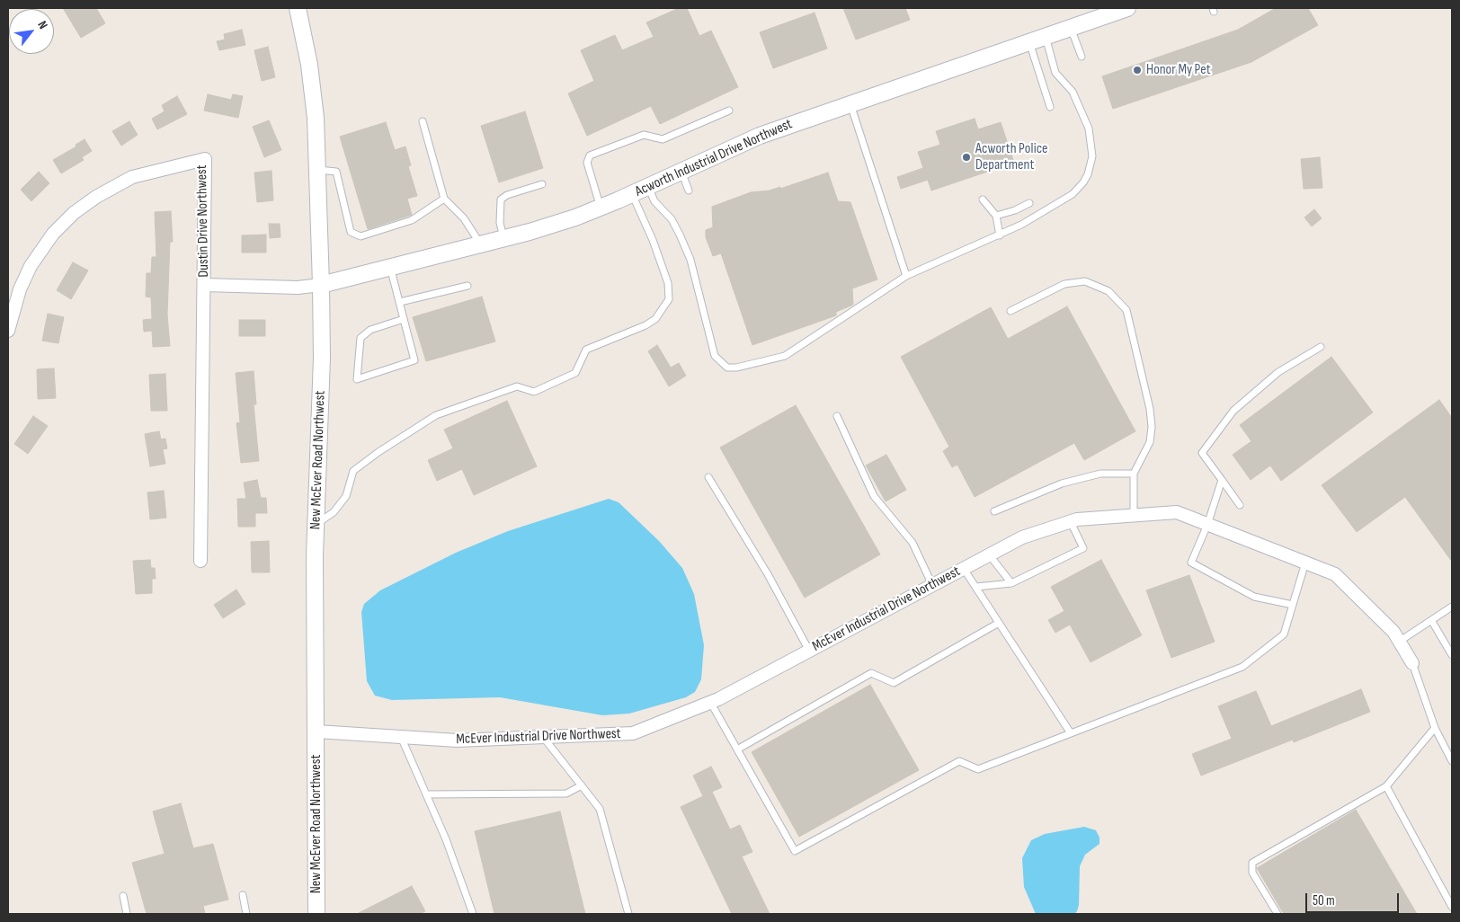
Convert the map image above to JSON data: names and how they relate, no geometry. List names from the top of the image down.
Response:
{
  "streets": {
    "street": [
      "Acworth Industrial Drive Northwest",
      "Dustin Drive Northwest",
      "New McEver Road Northwest",
      "McEver Industrial Drive Northwest"
    ]
  },
  "crossings": [
    ["Acworth Industrial Drive Northwest", "New McEver Road Northwest"],
    ["New McEver Road Northwest", "McEver Industrial Drive Northwest"]
  ],
  "places": ["Honor My Pet", "Acworth Police Department"],
  "scale_bar": "50 m",
  "north": "top right"
}
